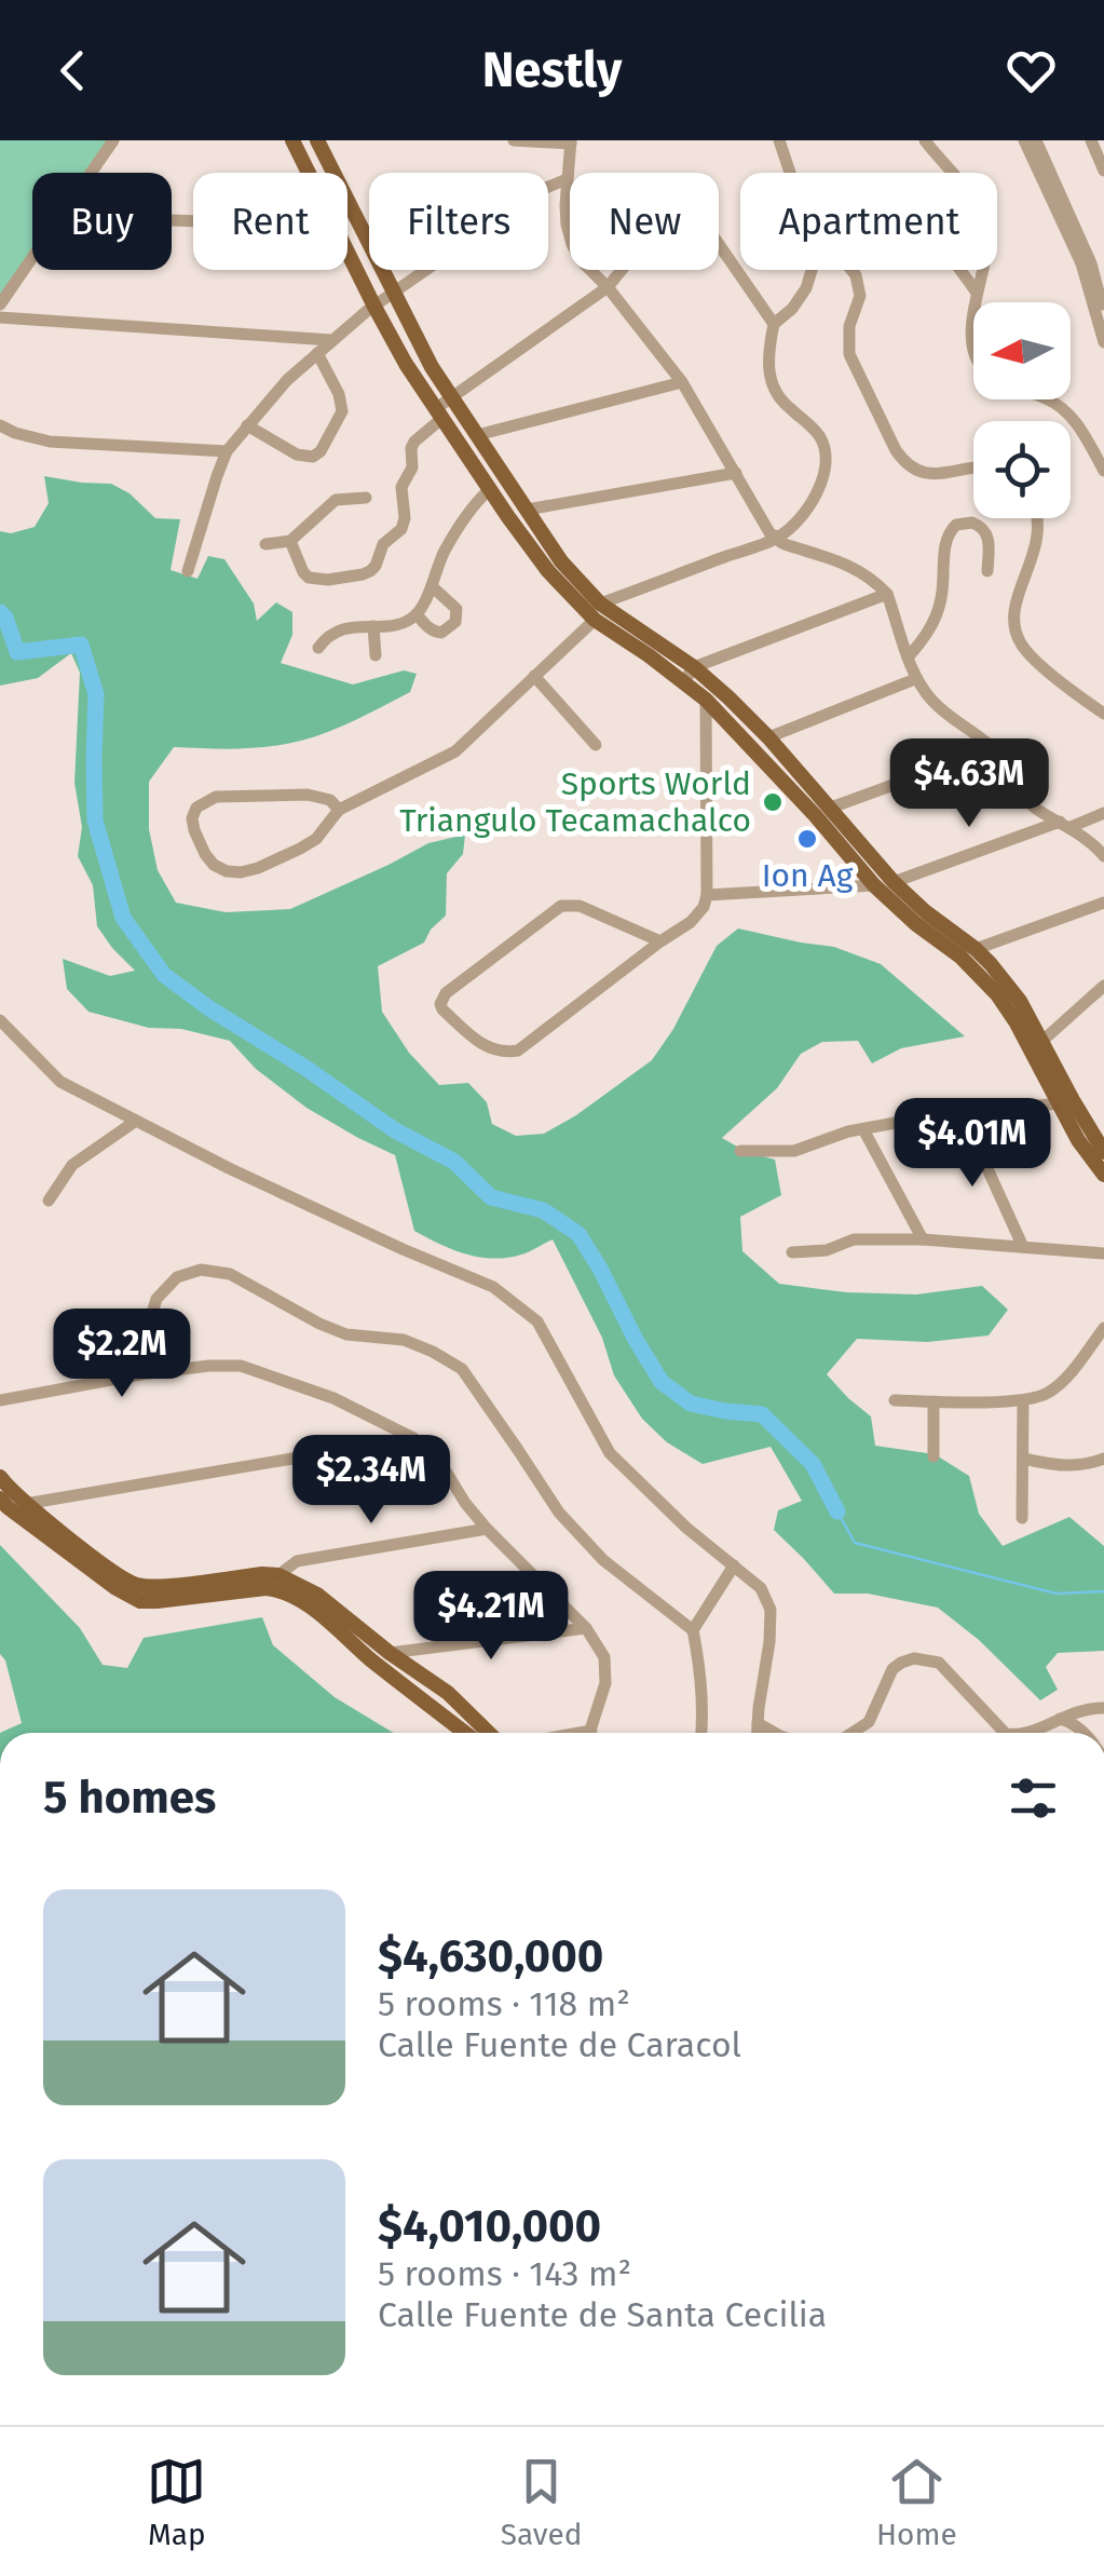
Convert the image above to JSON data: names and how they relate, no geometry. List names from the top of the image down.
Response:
{
  "places": ["Sports World Triangulo Tecamachalco", "Ion Ag"],
  "north": "left",
  "page": {
    "header": "Nestly",
    "chip": [
      "Buy",
      "Rent",
      "Filters",
      "New",
      "Apartment"
    ],
    "price": [
      "$4.63M",
      "$4.01M",
      "$2.2M",
      "$2.34M",
      "$4.21M"
    ],
    "heading": "5 homes",
    "list": [
      {
        "name": "$4,630,000",
        "note": "5 rooms · 118 m² · Calle Fuente de Caracol"
      },
      {
        "name": "$4,010,000",
        "note": "5 rooms · 143 m² · Calle Fuente de Santa Cecilia"
      }
    ],
    "tabs": ["Map", "Saved", "Home"]
  }
}
